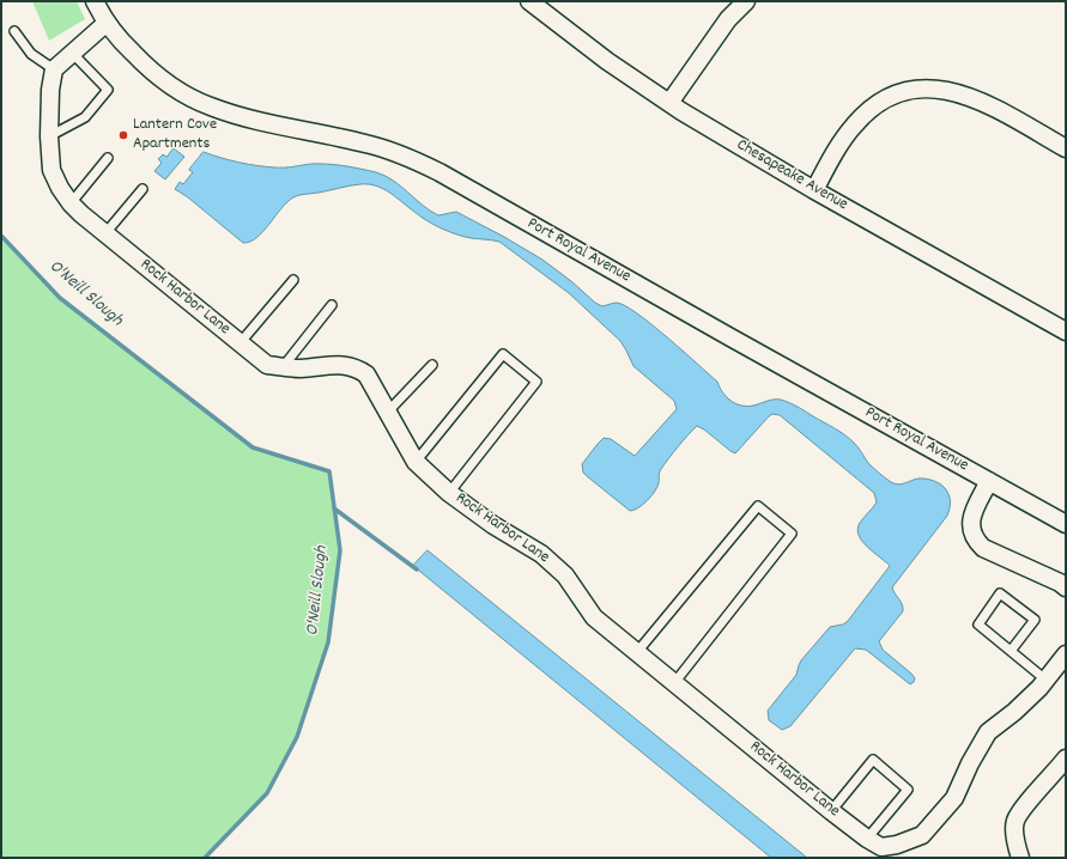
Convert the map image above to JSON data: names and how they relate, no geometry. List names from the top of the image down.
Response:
{
  "streets": {
    "street": ["Chesapeake Avenue", "Port Royal Avenue", "Rock Harbor Lane"]
  },
  "water": ["O'Neill Slough"],
  "places": ["Lantern Cove Apartments"]
}
